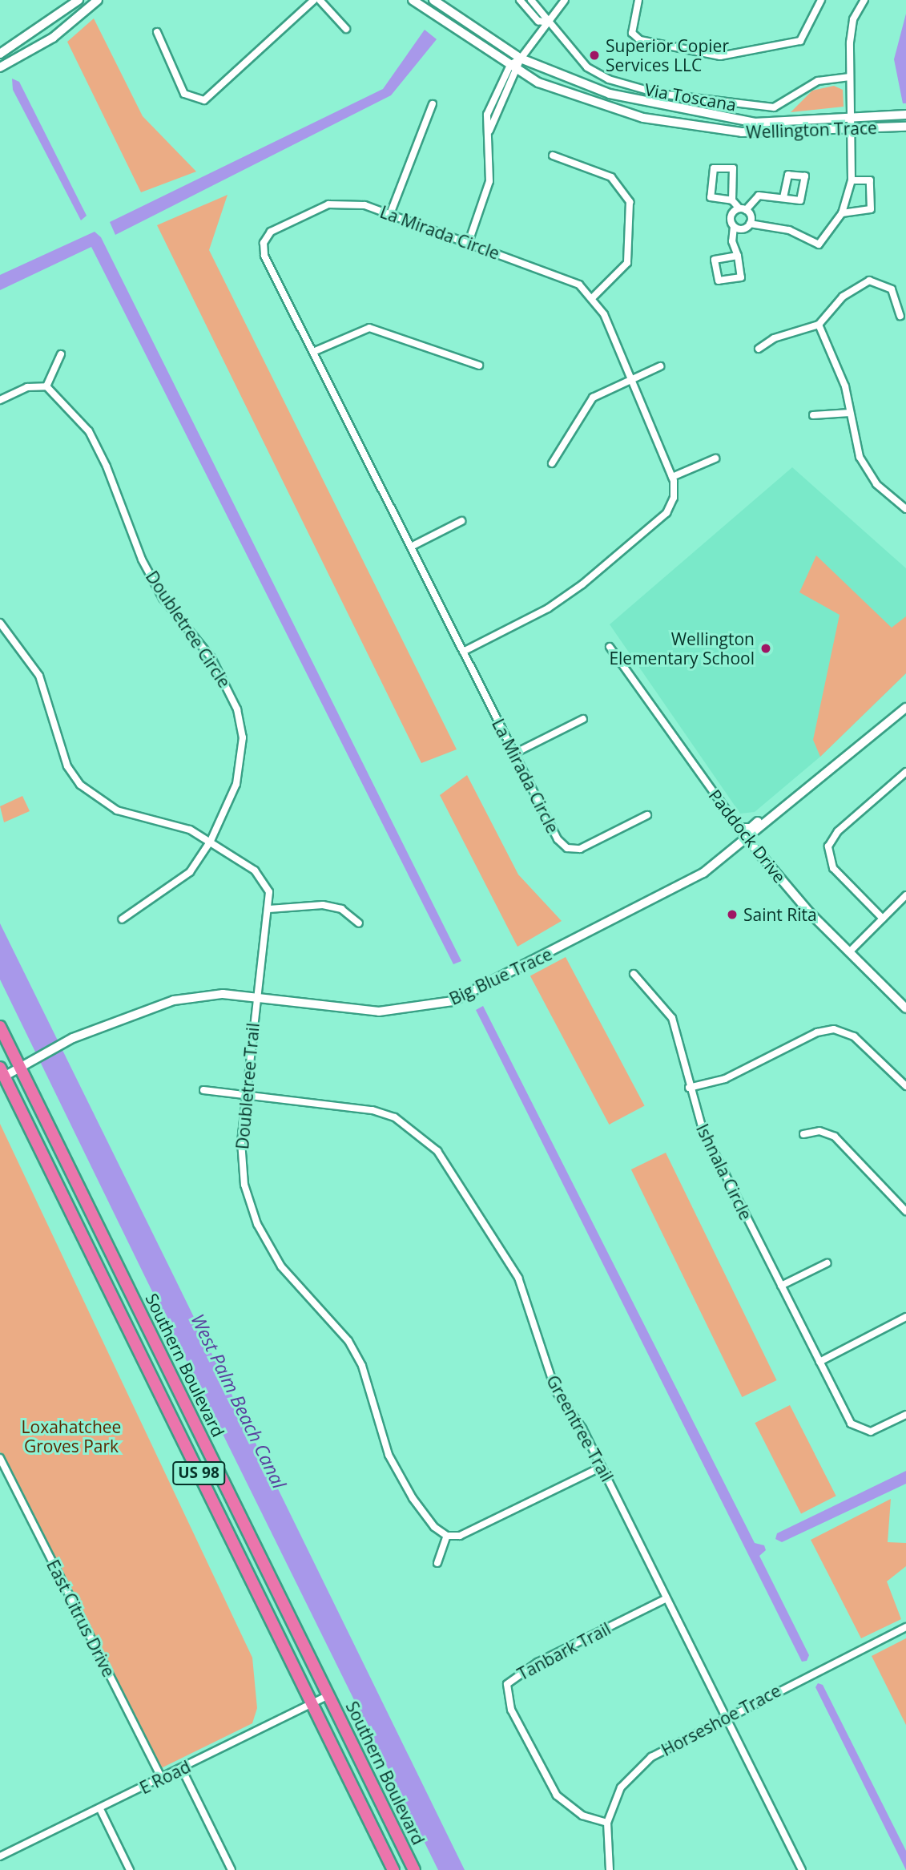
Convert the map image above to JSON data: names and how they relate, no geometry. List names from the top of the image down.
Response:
{
  "streets": {
    "highway": ["Southern Boulevard", "US 98"],
    "street": [
      "Via Toscana",
      "Wellington Trace",
      "La Mirada Circle",
      "Doubletree Circle",
      "Paddock Drive",
      "Big Blue Trace",
      "Doubletree Trail",
      "Ishnala Circle",
      "Greentree Trail",
      "East Citrus Drive",
      "Tanbark Trail",
      "Horseshoe Trace",
      "E Road"
    ]
  },
  "crossings": [
    ["Paddock Drive", "Big Blue Trace"],
    ["Big Blue Trace", "Doubletree Trail"],
    ["Big Blue Trace", "Southern Boulevard"],
    ["Doubletree Trail", "Greentree Trail"],
    ["Southern Boulevard", "E Road"],
    ["Greentree Trail", "Tanbark Trail"],
    ["Greentree Trail", "Horseshoe Trace"],
    ["East Citrus Drive", "E Road"],
    ["Tanbark Trail", "Horseshoe Trace"]
  ],
  "water": ["West Palm Beach Canal"],
  "parks": ["Loxahatchee Groves Park"],
  "places": ["Superior Copier Services LLC", "Wellington Elementary School", "Saint Rita"]
}
